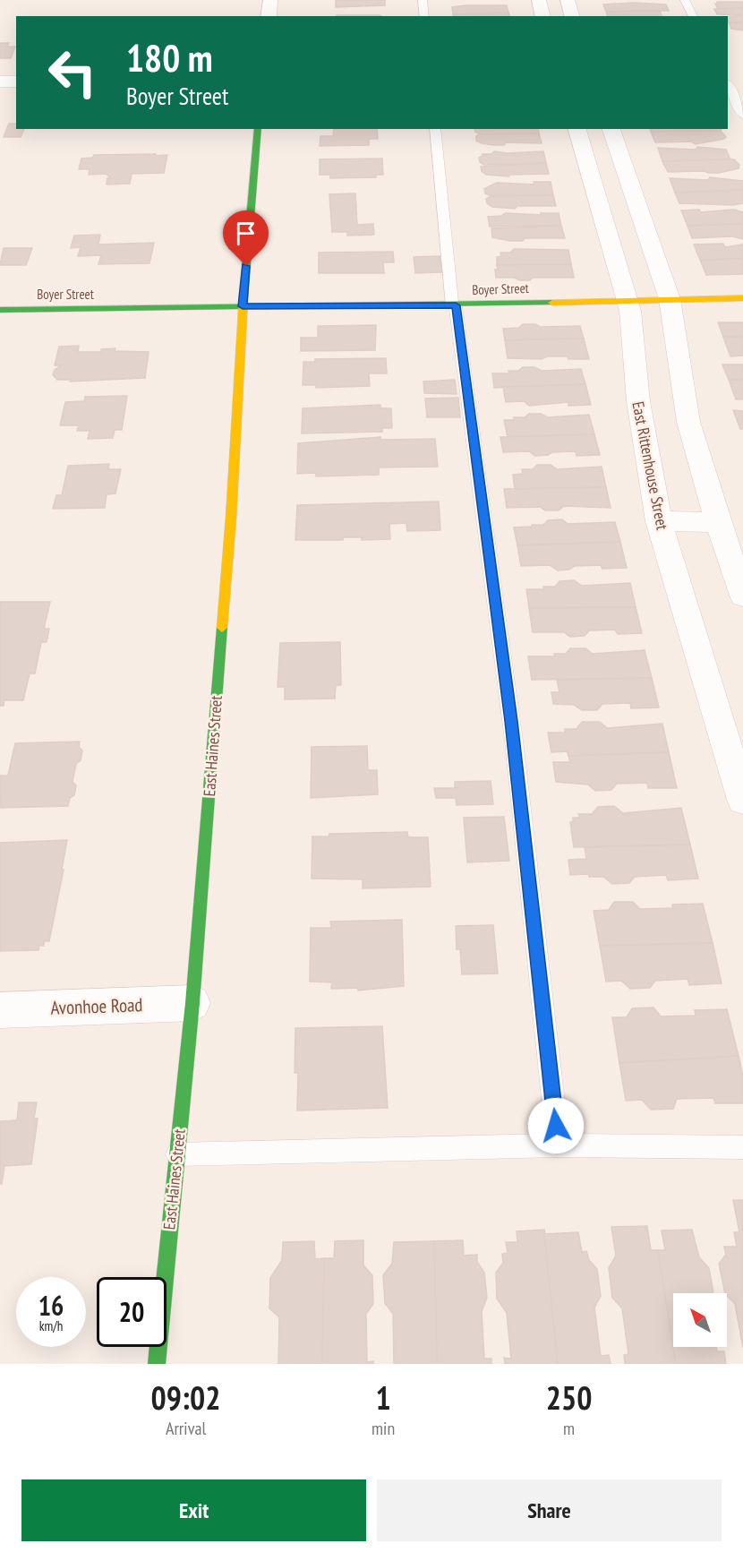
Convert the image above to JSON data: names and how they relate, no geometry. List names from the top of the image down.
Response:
{
  "streets": {
    "street": [
      "Boyer Street",
      "East Rittenhouse Street",
      "East Haines Street",
      "Avonhoe Road"
    ]
  },
  "crossings": [
    ["Boyer Street", "East Rittenhouse Street"],
    ["Boyer Street", "East Haines Street"],
    ["East Haines Street", "Avonhoe Road"]
  ],
  "north": "top left",
  "page": {
    "turn": ["180 m", "Boyer Street"],
    "speed": "16 km/h",
    "limit": "20",
    "eta": [
      "09:02",
      "Arrival",
      "1",
      "min",
      "250",
      "m"
    ],
    "buttons": ["Exit", "Share"]
  }
}
